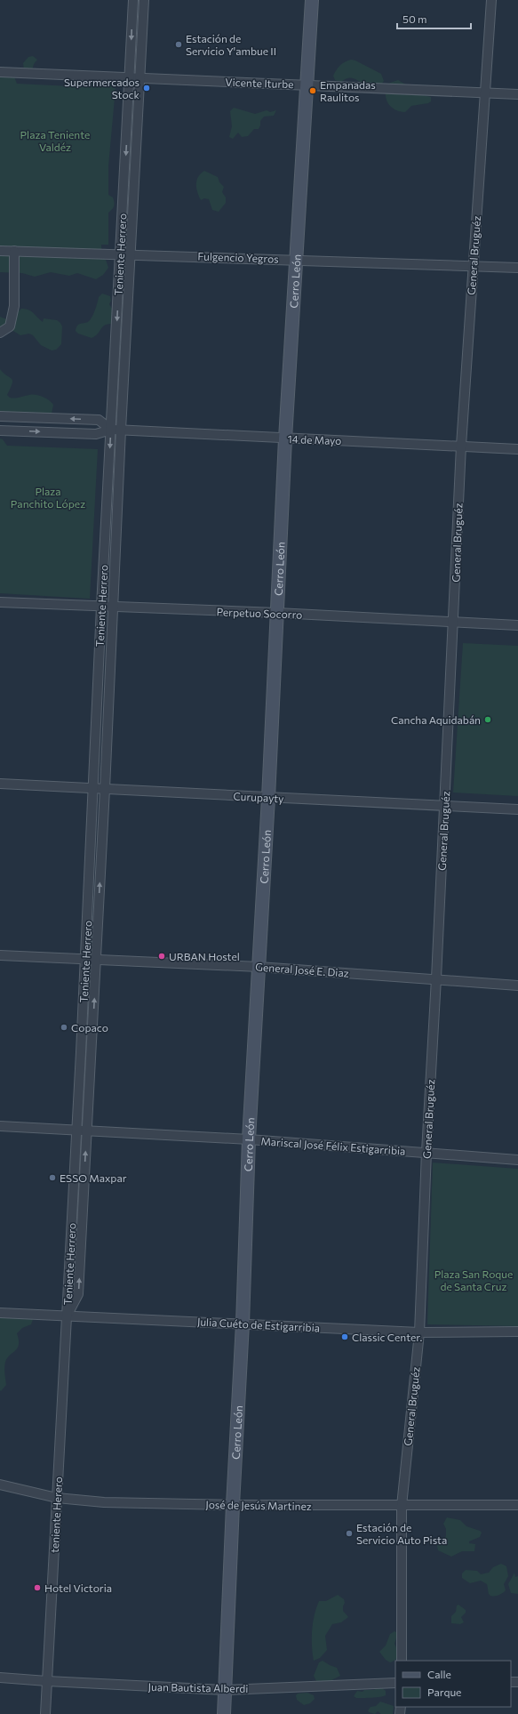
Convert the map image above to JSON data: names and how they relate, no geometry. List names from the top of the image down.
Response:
{
  "streets": {
    "street": [
      "Vicente Iturbe",
      "Teniente Herrero",
      "General Bruguéz",
      "Fulgencio Yegros",
      "Cerro León",
      "14 de Mayo",
      "Perpetuo Socorro",
      "Curupayty",
      "General José E. Diaz",
      "Mariscal José Félix Estigarribia",
      "Julia Cuéto de Estigarribia",
      "José de Jesús Martinez",
      "teniente Herero",
      "Juan Bautista Alberdi"
    ]
  },
  "crossings": [
    ["Vicente Iturbe", "Teniente Herrero"],
    ["Vicente Iturbe", "General Bruguéz"],
    ["Vicente Iturbe", "Cerro León"],
    ["Teniente Herrero", "Fulgencio Yegros"],
    ["Teniente Herrero", "14 de Mayo"],
    ["Teniente Herrero", "Perpetuo Socorro"],
    ["Teniente Herrero", "Curupayty"],
    ["Teniente Herrero", "General José E. Diaz"],
    ["Teniente Herrero", "Mariscal José Félix Estigarribia"],
    ["Teniente Herrero", "Julia Cuéto de Estigarribia"],
    ["Teniente Herrero", "teniente Herero"],
    ["General Bruguéz", "Fulgencio Yegros"],
    ["General Bruguéz", "14 de Mayo"],
    ["General Bruguéz", "Perpetuo Socorro"],
    ["General Bruguéz", "Curupayty"],
    ["General Bruguéz", "General José E. Diaz"],
    ["General Bruguéz", "Mariscal José Félix Estigarribia"],
    ["General Bruguéz", "Julia Cuéto de Estigarribia"],
    ["General Bruguéz", "José de Jesús Martinez"],
    ["Fulgencio Yegros", "Cerro León"],
    ["Cerro León", "14 de Mayo"],
    ["Cerro León", "Perpetuo Socorro"],
    ["Cerro León", "Curupayty"],
    ["Cerro León", "General José E. Diaz"],
    ["Cerro León", "Mariscal José Félix Estigarribia"],
    ["Cerro León", "Julia Cuéto de Estigarribia"],
    ["Cerro León", "José de Jesús Martinez"],
    ["Cerro León", "Juan Bautista Alberdi"],
    ["Julia Cuéto de Estigarribia", "teniente Herero"],
    ["José de Jesús Martinez", "teniente Herero"],
    ["teniente Herero", "Juan Bautista Alberdi"]
  ],
  "parks": ["Plaza Teniente Valdéz", "Plaza Panchito López", "Plaza San Roque de Santa Cruz"],
  "places": [
    "Estación de Servicio Y'ambue II",
    "Supermercados Stock",
    "Empanadas Raulitos",
    "Cancha Aquidabán",
    "URBAN Hostel",
    "Copaco",
    "ESSO Maxpar",
    "Classic Center.",
    "Estación de Servicio Auto Pista",
    "Hotel Victoria"
  ],
  "legend": ["Calle", "Parque"],
  "scale_bar": "50 m"
}
